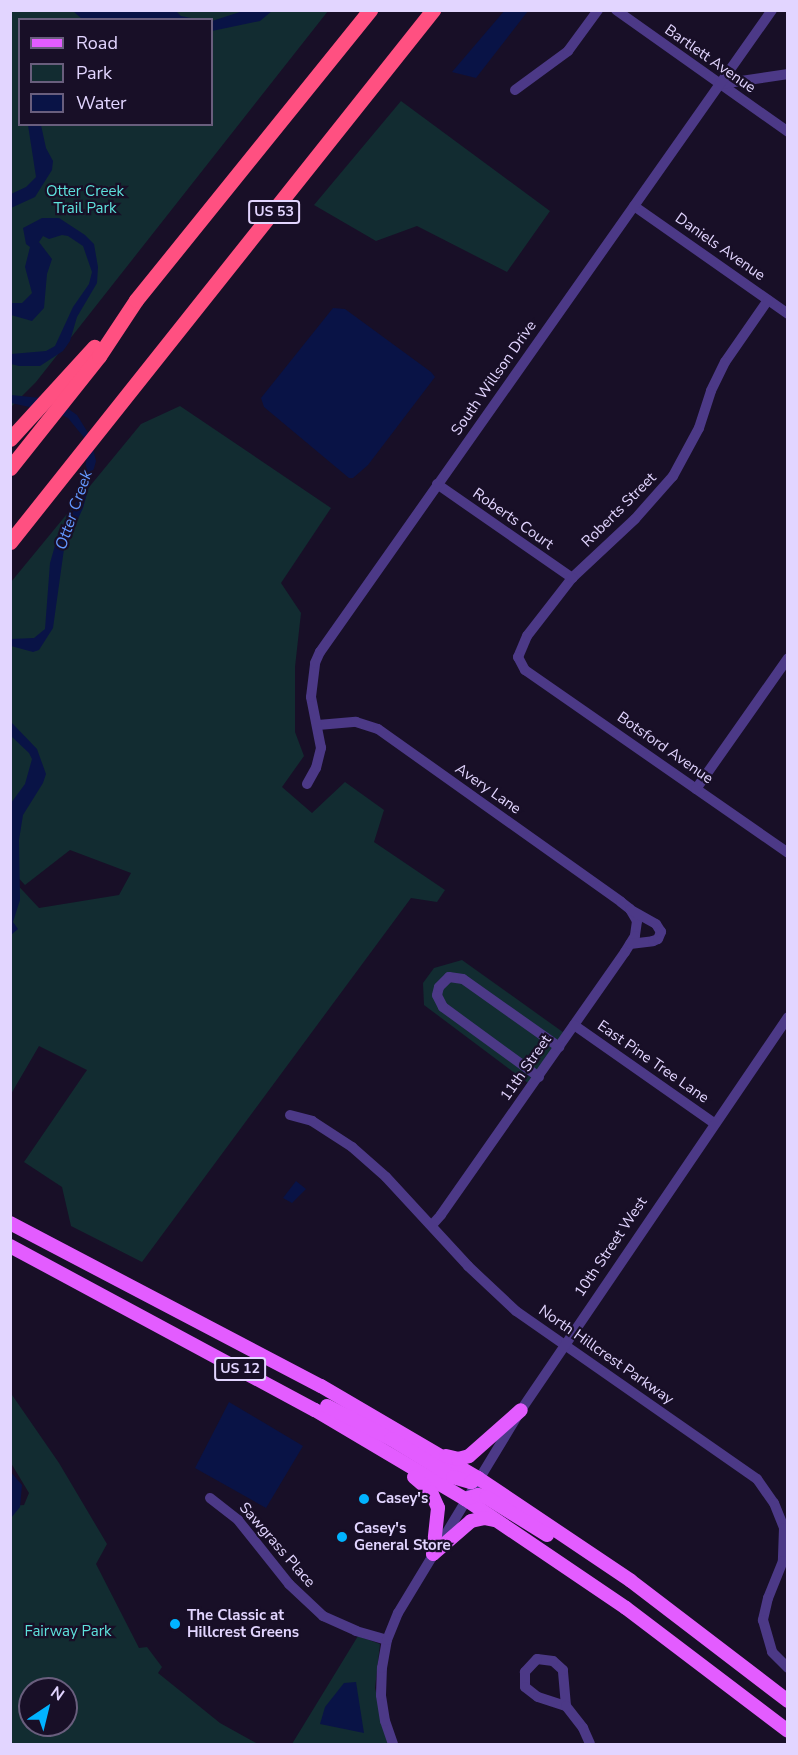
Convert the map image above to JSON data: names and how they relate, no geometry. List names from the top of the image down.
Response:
{
  "streets": {
    "highway": ["US 53"],
    "main road": ["US 12"],
    "street": [
      "Bartlett Avenue",
      "Daniels Avenue",
      "South Willson Drive",
      "Roberts Street",
      "Roberts Court",
      "Botsford Avenue",
      "Avery Lane",
      "East Pine Tree Lane",
      "11th Street",
      "10th Street West",
      "North Hillcrest Parkway",
      "Sawgrass Place"
    ]
  },
  "crossings": [
    ["Bartlett Avenue", "South Willson Drive"],
    ["Daniels Avenue", "South Willson Drive"],
    ["Daniels Avenue", "Roberts Street"],
    ["South Willson Drive", "Roberts Court"],
    ["South Willson Drive", "Avery Lane"],
    ["Roberts Street", "Roberts Court"],
    ["Roberts Street", "Botsford Avenue"],
    ["Avery Lane", "11th Street"],
    ["East Pine Tree Lane", "11th Street"],
    ["East Pine Tree Lane", "10th Street West"],
    ["11th Street", "North Hillcrest Parkway"],
    ["10th Street West", "North Hillcrest Parkway"],
    ["10th Street West", "US 12"],
    ["10th Street West", "Sawgrass Place"]
  ],
  "water": ["Otter Creek"],
  "parks": ["Otter Creek Trail Park", "Fairway Park"],
  "places": ["Casey's", "Casey's General Store", "The Classic at Hillcrest Greens"],
  "legend": ["Road", "Park", "Water"],
  "north": "top right"
}
